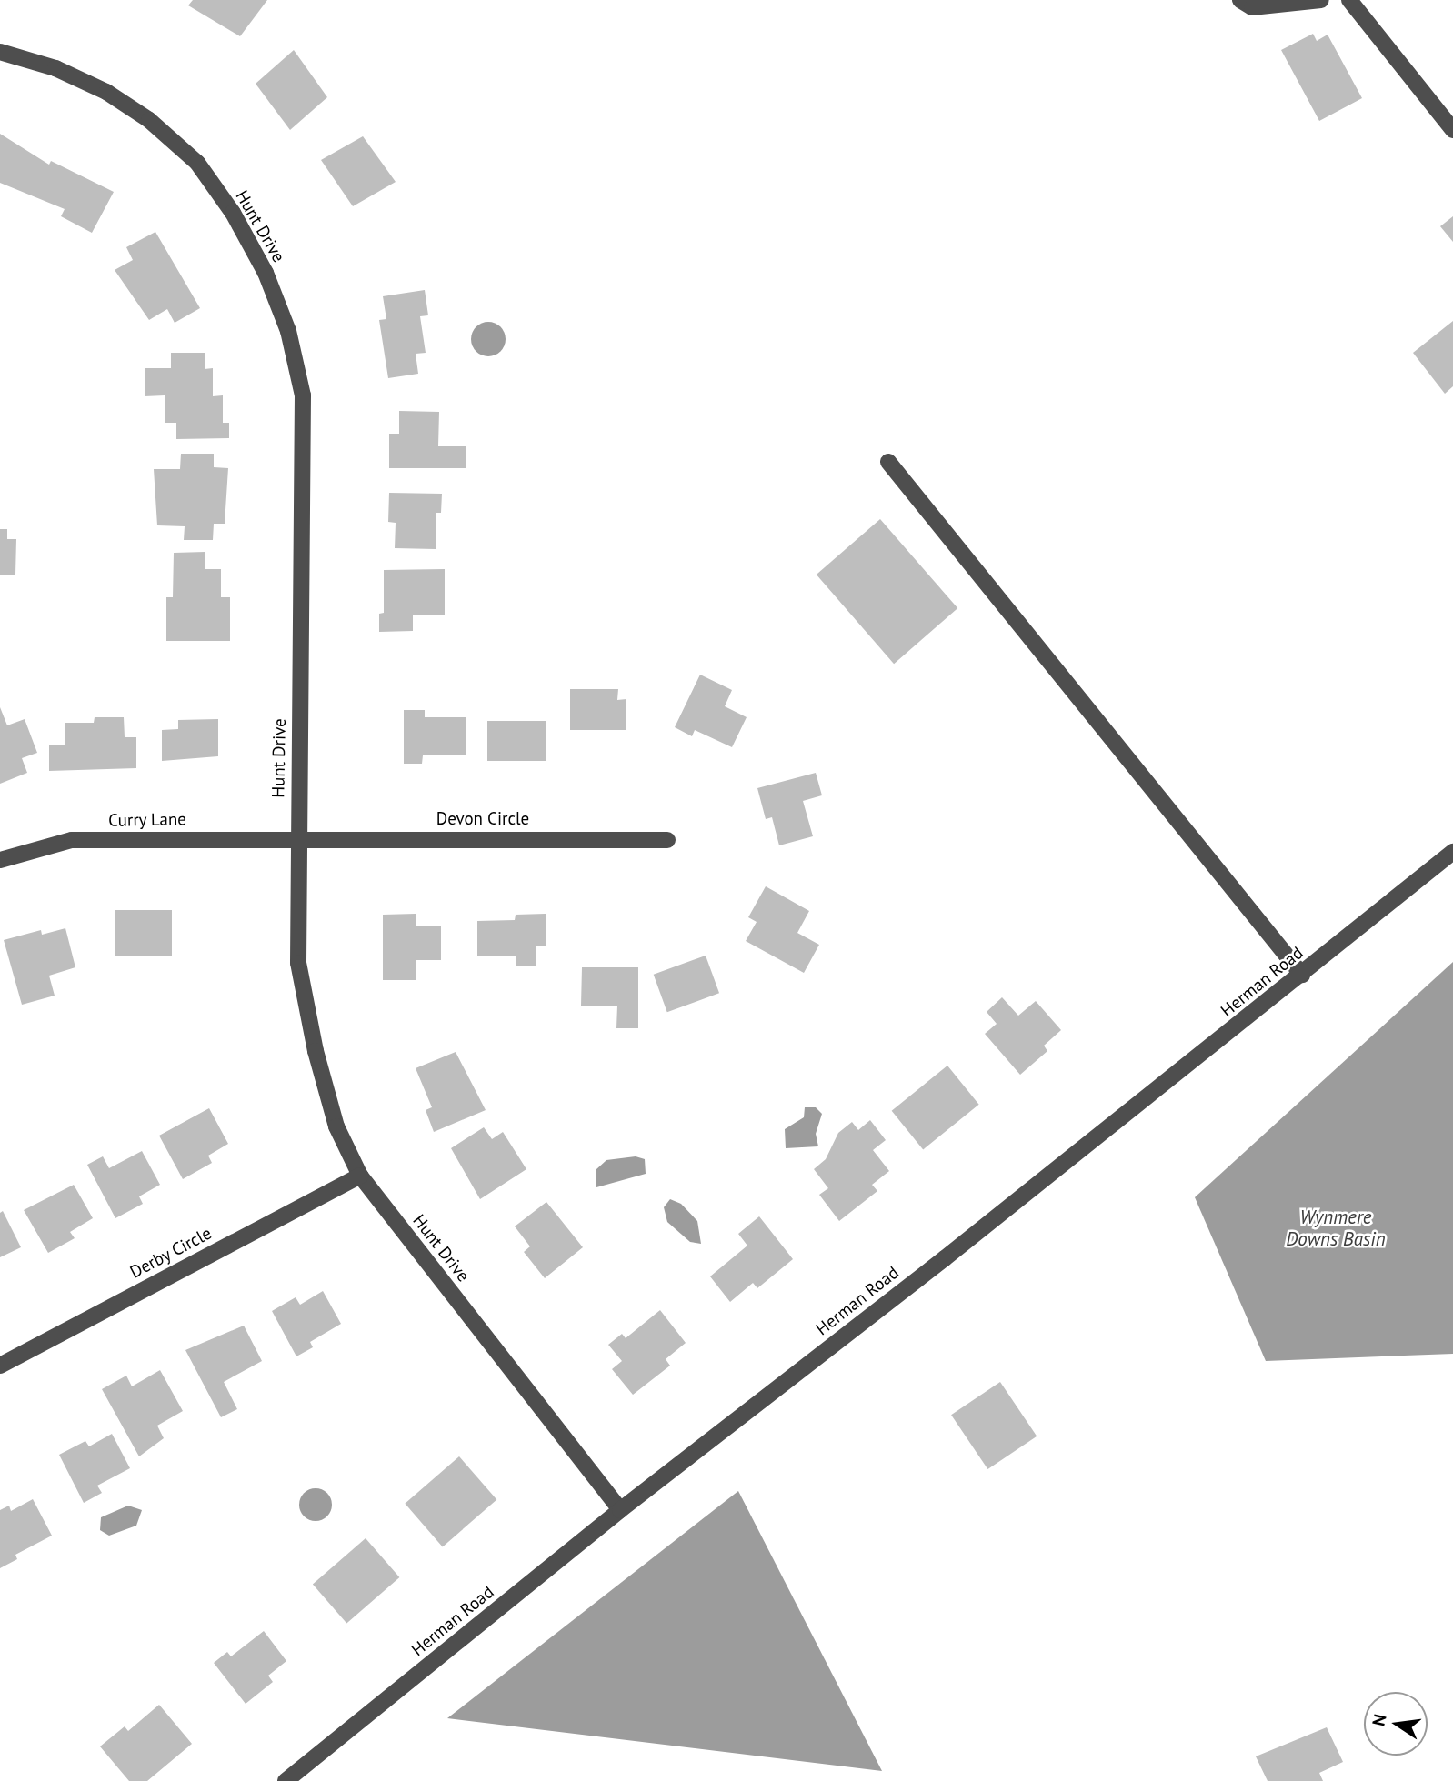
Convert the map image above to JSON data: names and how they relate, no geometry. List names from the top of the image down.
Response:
{
  "streets": {
    "street": [
      "Hunt Drive",
      "Devon Circle",
      "Curry Lane",
      "Herman Road",
      "Derby Circle"
    ]
  },
  "crossings": [
    ["Hunt Drive", "Devon Circle"],
    ["Hunt Drive", "Curry Lane"],
    ["Hunt Drive", "Herman Road"],
    ["Hunt Drive", "Derby Circle"],
    ["Devon Circle", "Curry Lane"]
  ],
  "water": ["Wynmere Downs Basin"],
  "north": "left"
}
